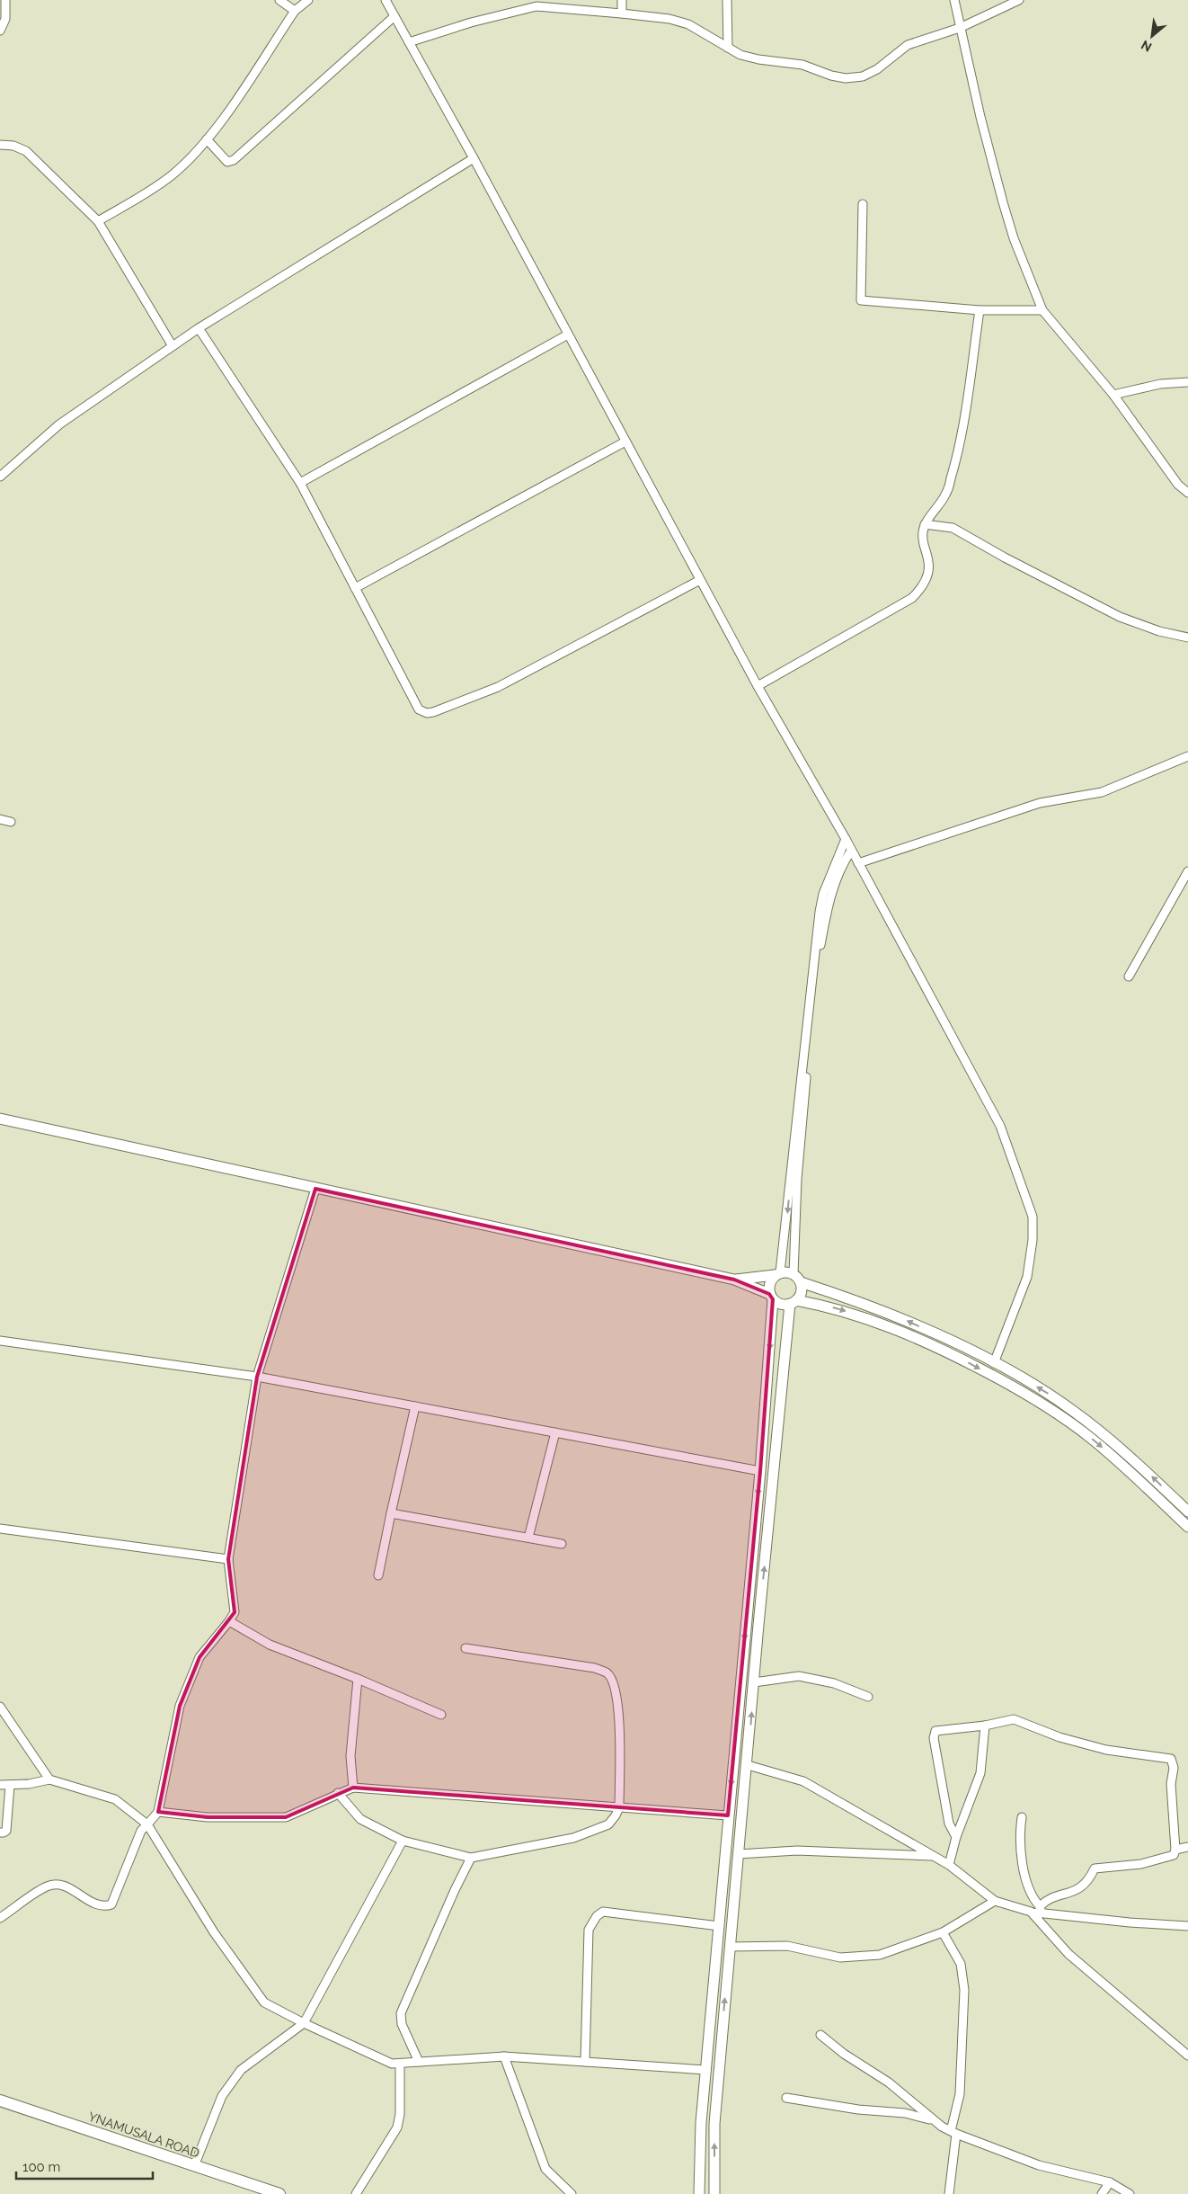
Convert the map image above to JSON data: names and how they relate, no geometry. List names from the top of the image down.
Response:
{
  "streets": {
    "main road": ["YNAMUSALA ROAD"]
  },
  "scale_bar": "100 m",
  "north": "bottom left"
}
